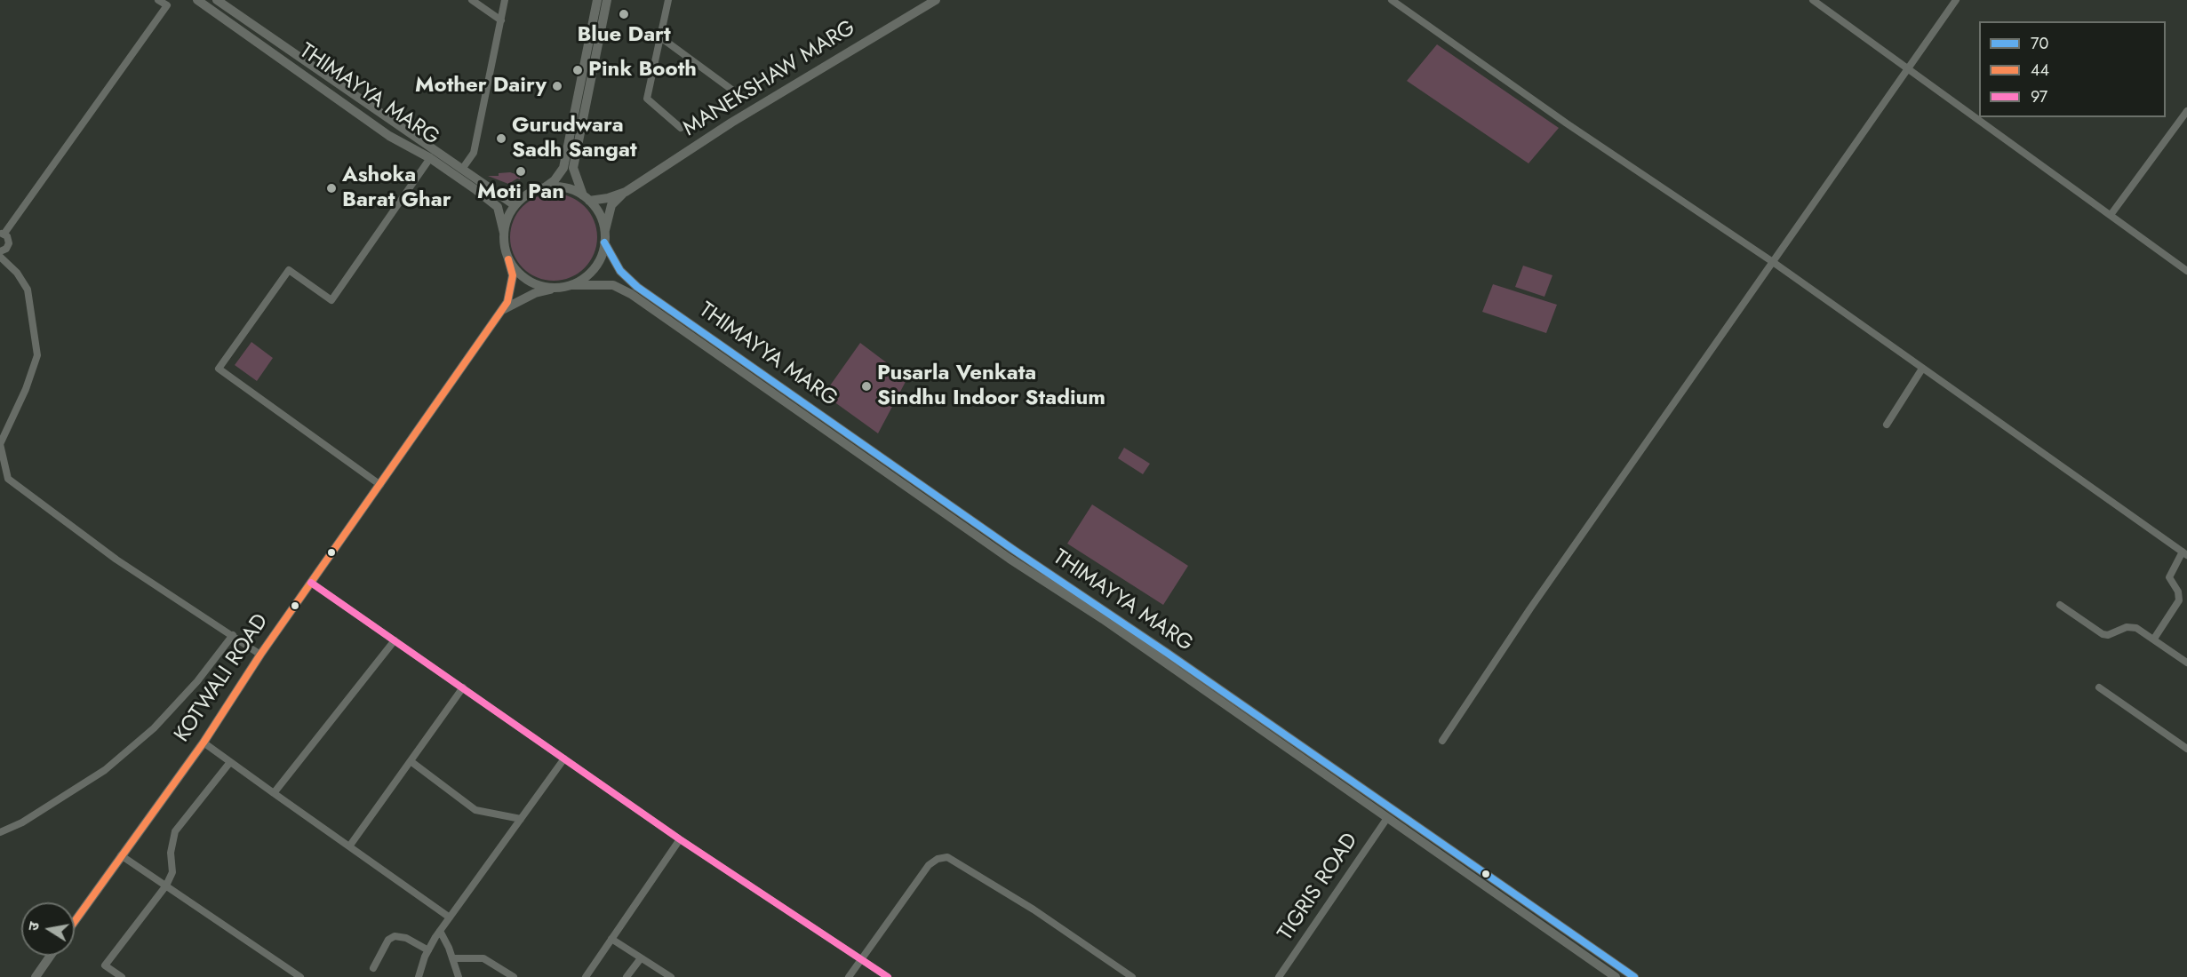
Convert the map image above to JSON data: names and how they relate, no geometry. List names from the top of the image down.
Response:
{
  "streets": {
    "street": [
      "MANEKSHAW MARG",
      "THIMAYYA MARG",
      "KOTWALI ROAD",
      "TIGRIS ROAD"
    ]
  },
  "crossings": [
    ["MANEKSHAW MARG", "THIMAYYA MARG"],
    ["MANEKSHAW MARG", "KOTWALI ROAD"],
    ["THIMAYYA MARG", "KOTWALI ROAD"],
    ["THIMAYYA MARG", "TIGRIS ROAD"]
  ],
  "places": [
    "Blue Dart",
    "Pink Booth",
    "Mother Dairy",
    "Gurudwara Sadh Sangat",
    "Moti Pan",
    "Ashoka Barat Ghar",
    "Pusarla Venkata Sindhu Indoor Stadium"
  ],
  "lines": ["transit line 70", "transit line 44", "transit line 97"],
  "legend": ["70", "44", "97"],
  "north": "left"
}
